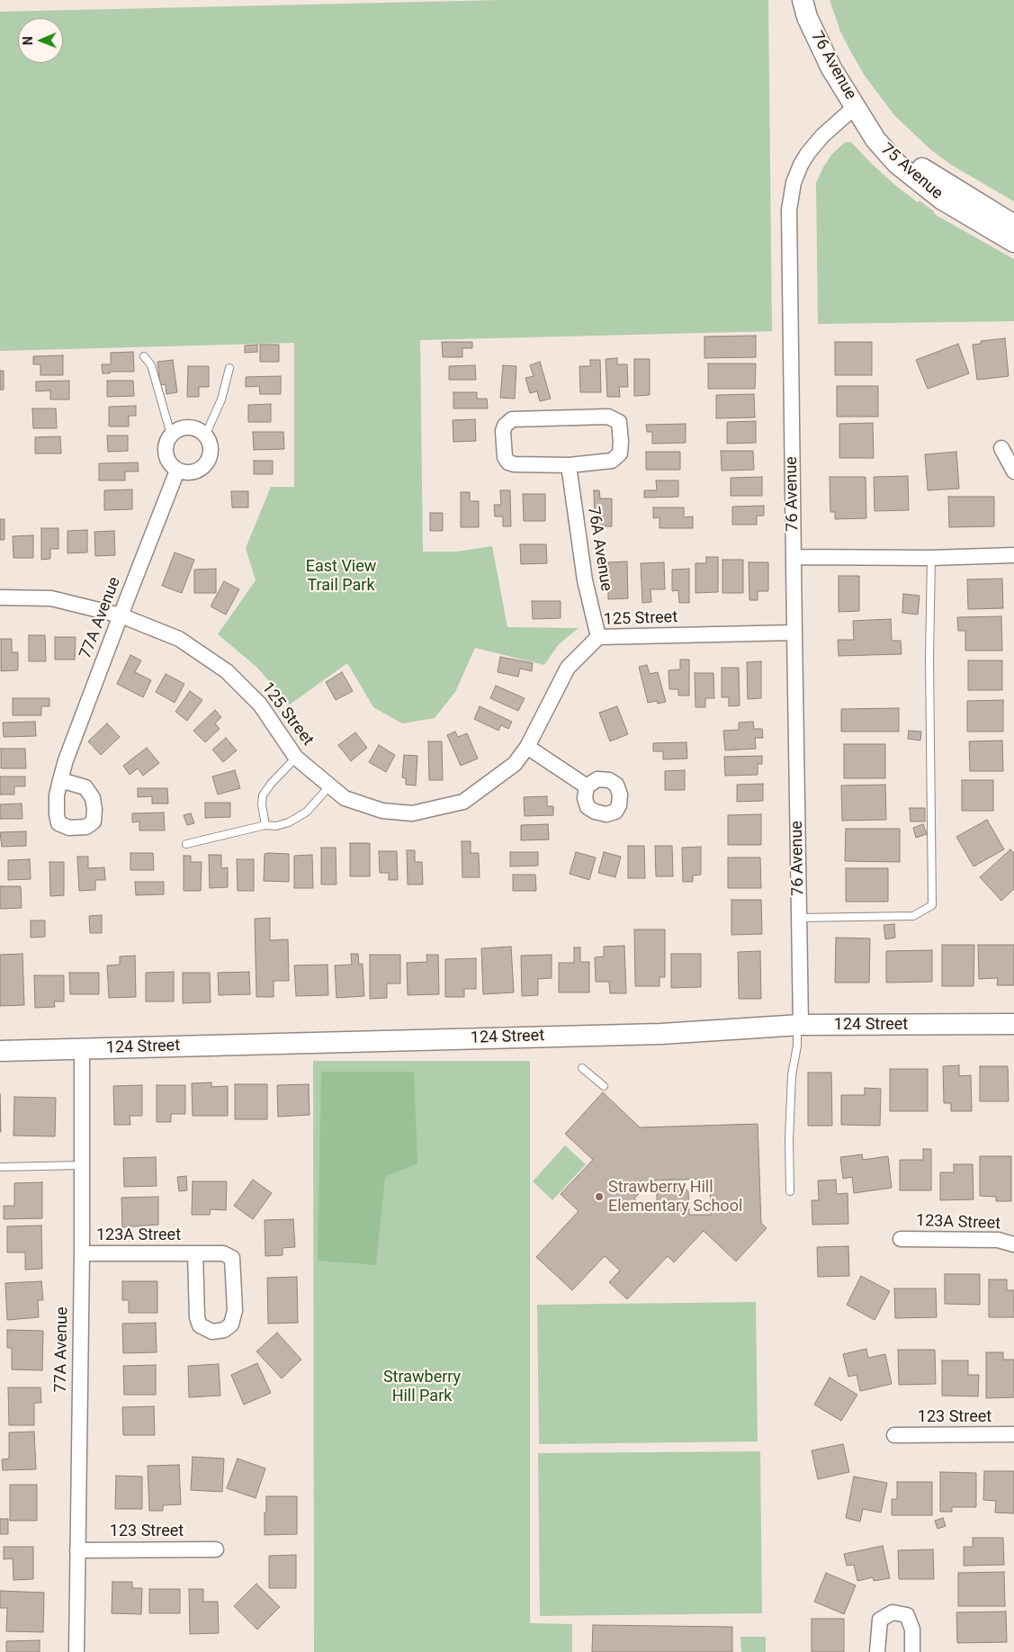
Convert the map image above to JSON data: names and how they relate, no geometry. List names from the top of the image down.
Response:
{
  "streets": {
    "street": [
      "76 Avenue",
      "75 Avenue",
      "76A Avenue",
      "77A Avenue",
      "125 Street",
      "124 Street",
      "123A Street",
      "123 Street"
    ]
  },
  "crossings": [
    ["76 Avenue", "75 Avenue"],
    ["76 Avenue", "125 Street"],
    ["76 Avenue", "124 Street"],
    ["76A Avenue", "125 Street"],
    ["77A Avenue", "125 Street"],
    ["77A Avenue", "124 Street"],
    ["77A Avenue", "123A Street"],
    ["77A Avenue", "123 Street"]
  ],
  "parks": ["East View Trail Park", "Strawberry Hill Park"],
  "places": ["Strawberry Hill Elementary School"],
  "north": "left"
}
